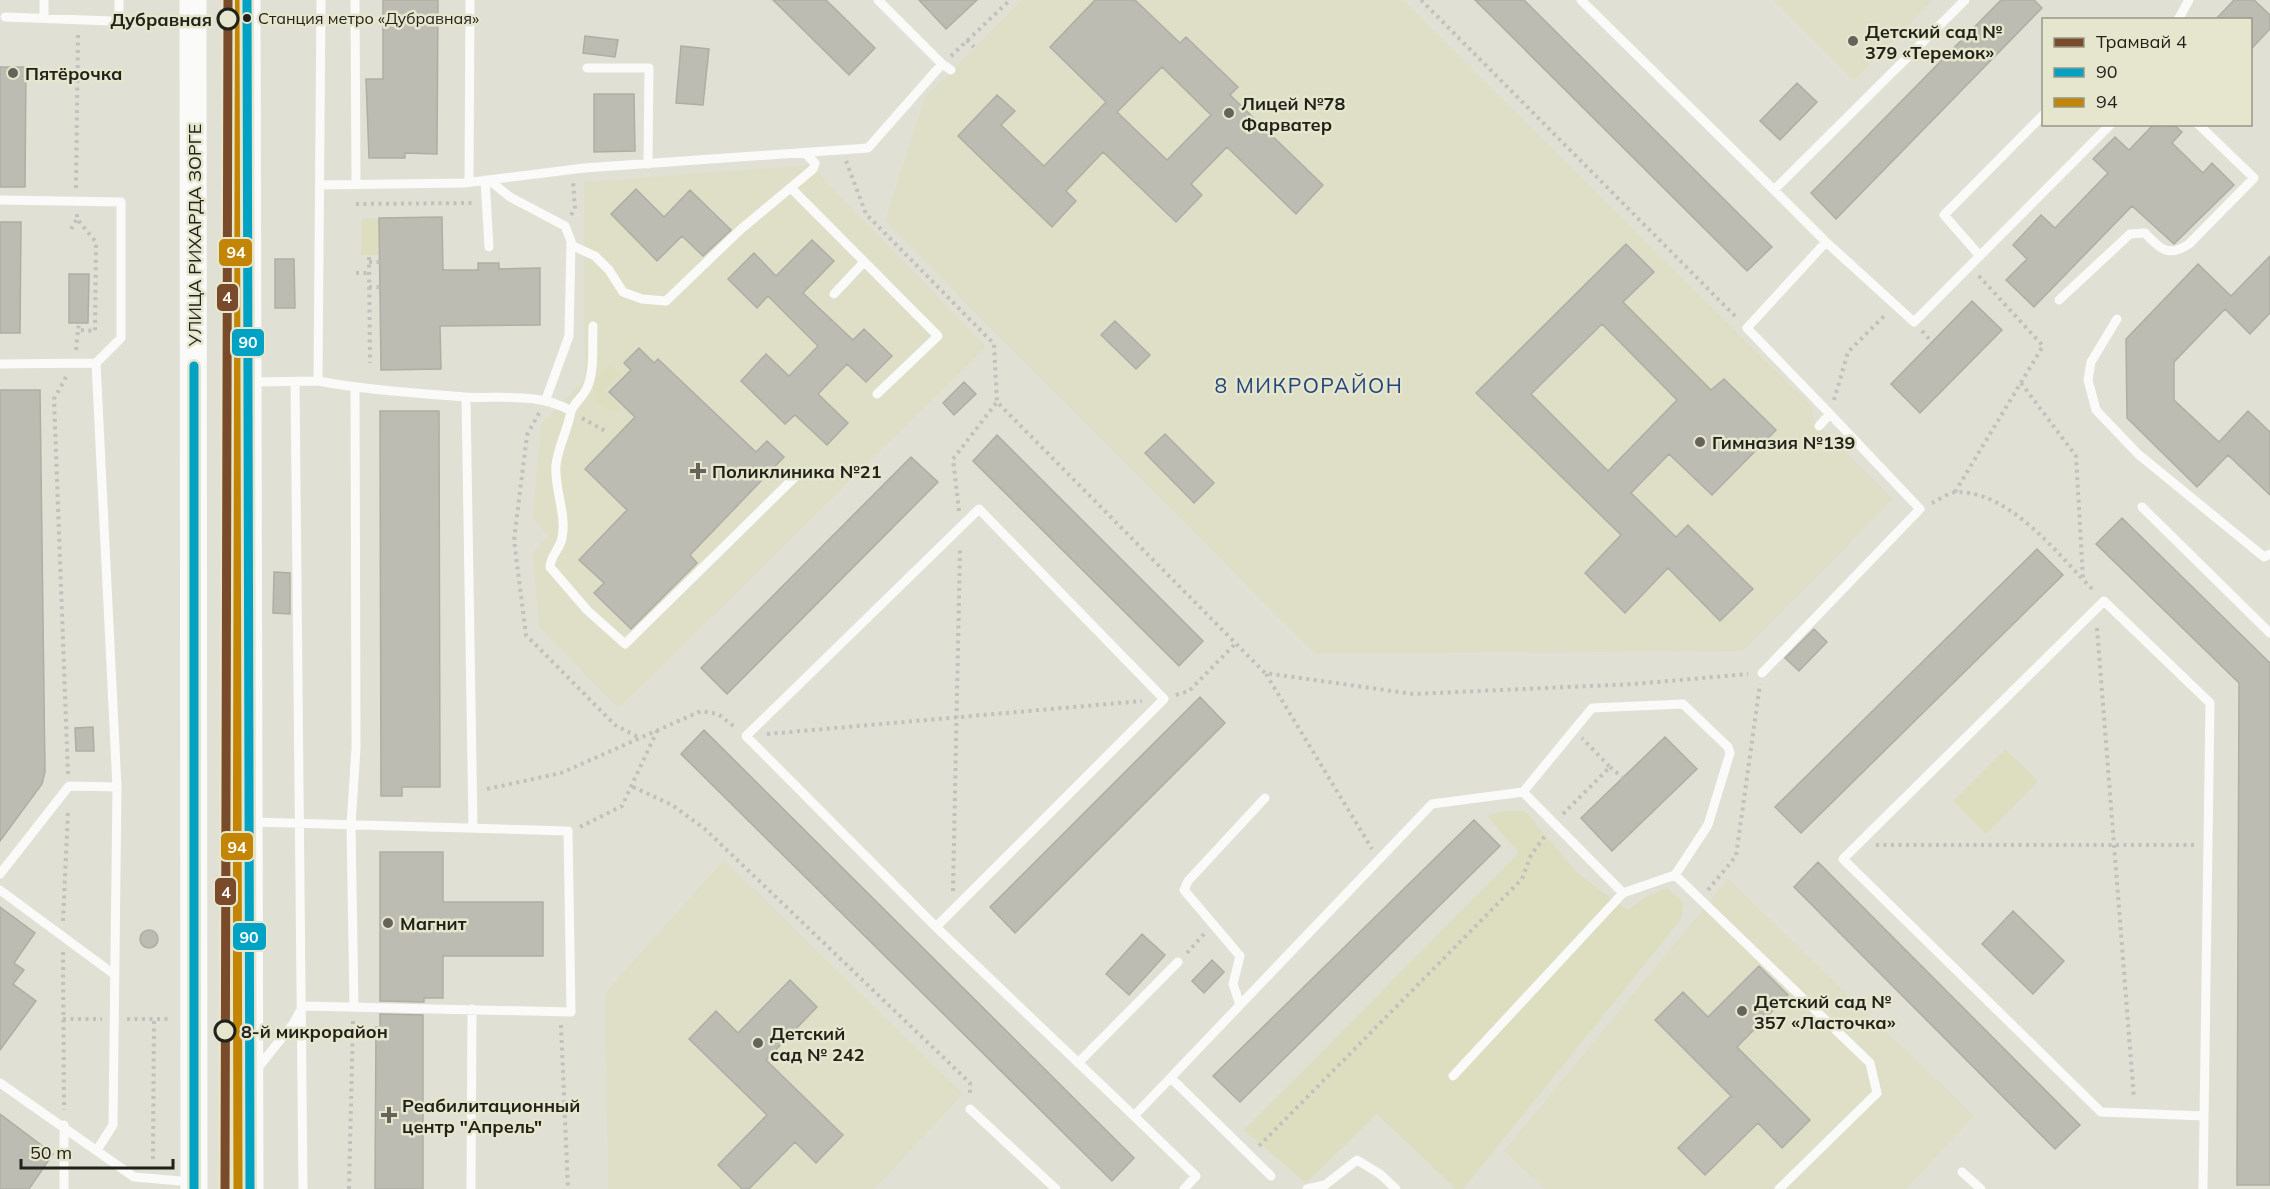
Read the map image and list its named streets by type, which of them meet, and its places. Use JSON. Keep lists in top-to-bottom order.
{
  "streets": {
    "street": ["УЛИЦА РИХАРДА ЗОРГЕ"]
  },
  "districts": ["8 МИКРОРАЙОН"],
  "places": {
    "other": [
      "Станция метро «Дубравная»",
      "Дубравная",
      "Детский сад № 379 «Теремок»",
      "Пятёрочка",
      "Лицей №78 Фарватер",
      "Гимназия №139",
      "Магнит",
      "Детский сад № 357 «Ласточка»",
      "8-й микрорайон",
      "Детский сад № 242"
    ],
    "health": ["Поликлиника №21", "Реабилитационный центр \"Апрель\""]
  },
  "lines": ["tram line 4", "transit line 90", "transit line 94"],
  "legend": ["Трамвай 4", "90", "94"],
  "scale_bar": "50 m"
}
